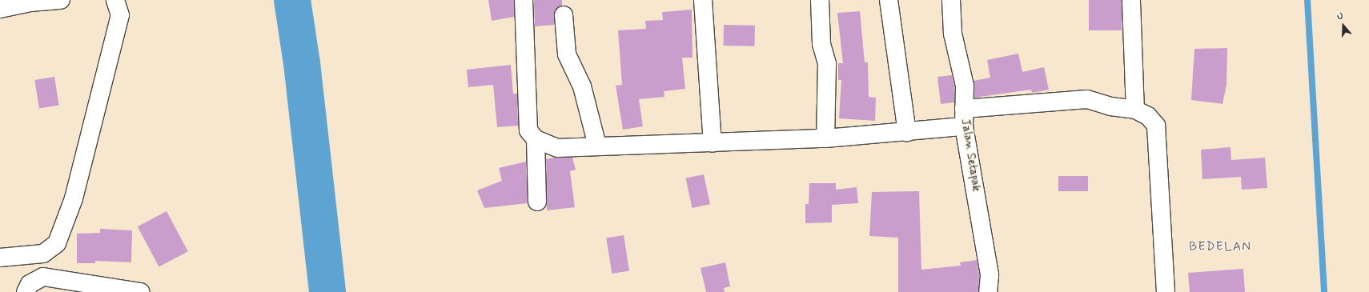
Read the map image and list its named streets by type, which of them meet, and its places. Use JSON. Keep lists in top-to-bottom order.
{
  "streets": {
    "street": ["Jalan Setapak"]
  },
  "districts": ["BEDELAN"],
  "north": "top"
}
